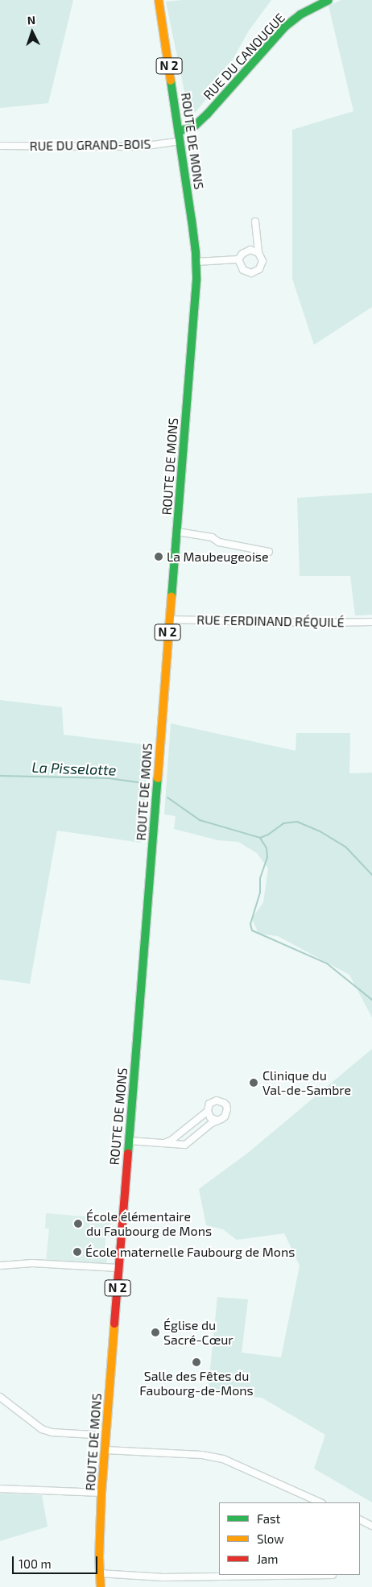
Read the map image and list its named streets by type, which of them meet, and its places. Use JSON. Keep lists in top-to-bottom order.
{
  "streets": {
    "main road": ["RUE DU CANOUGUE", "N 2", "ROUTE DE MONS"],
    "street": ["RUE DU GRAND-BOIS", "RUE FERDINAND RÉQUILÉ"]
  },
  "crossings": [
    ["RUE DU CANOUGUE", "ROUTE DE MONS"],
    ["ROUTE DE MONS", "RUE DU GRAND-BOIS"],
    ["ROUTE DE MONS", "RUE FERDINAND RÉQUILÉ"]
  ],
  "water": ["La Pisselotte"],
  "places": [
    "La Maubeugeoise",
    "Clinique du Val-de-Sambre",
    "École élémentaire du Faubourg de Mons",
    "École maternelle Faubourg de Mons",
    "Église du Sacré-Cœur",
    "Salle des Fêtes du Faubourg-de-Mons"
  ],
  "legend": ["Fast", "Slow", "Jam"],
  "scale_bar": "100 m",
  "north": "top"
}
